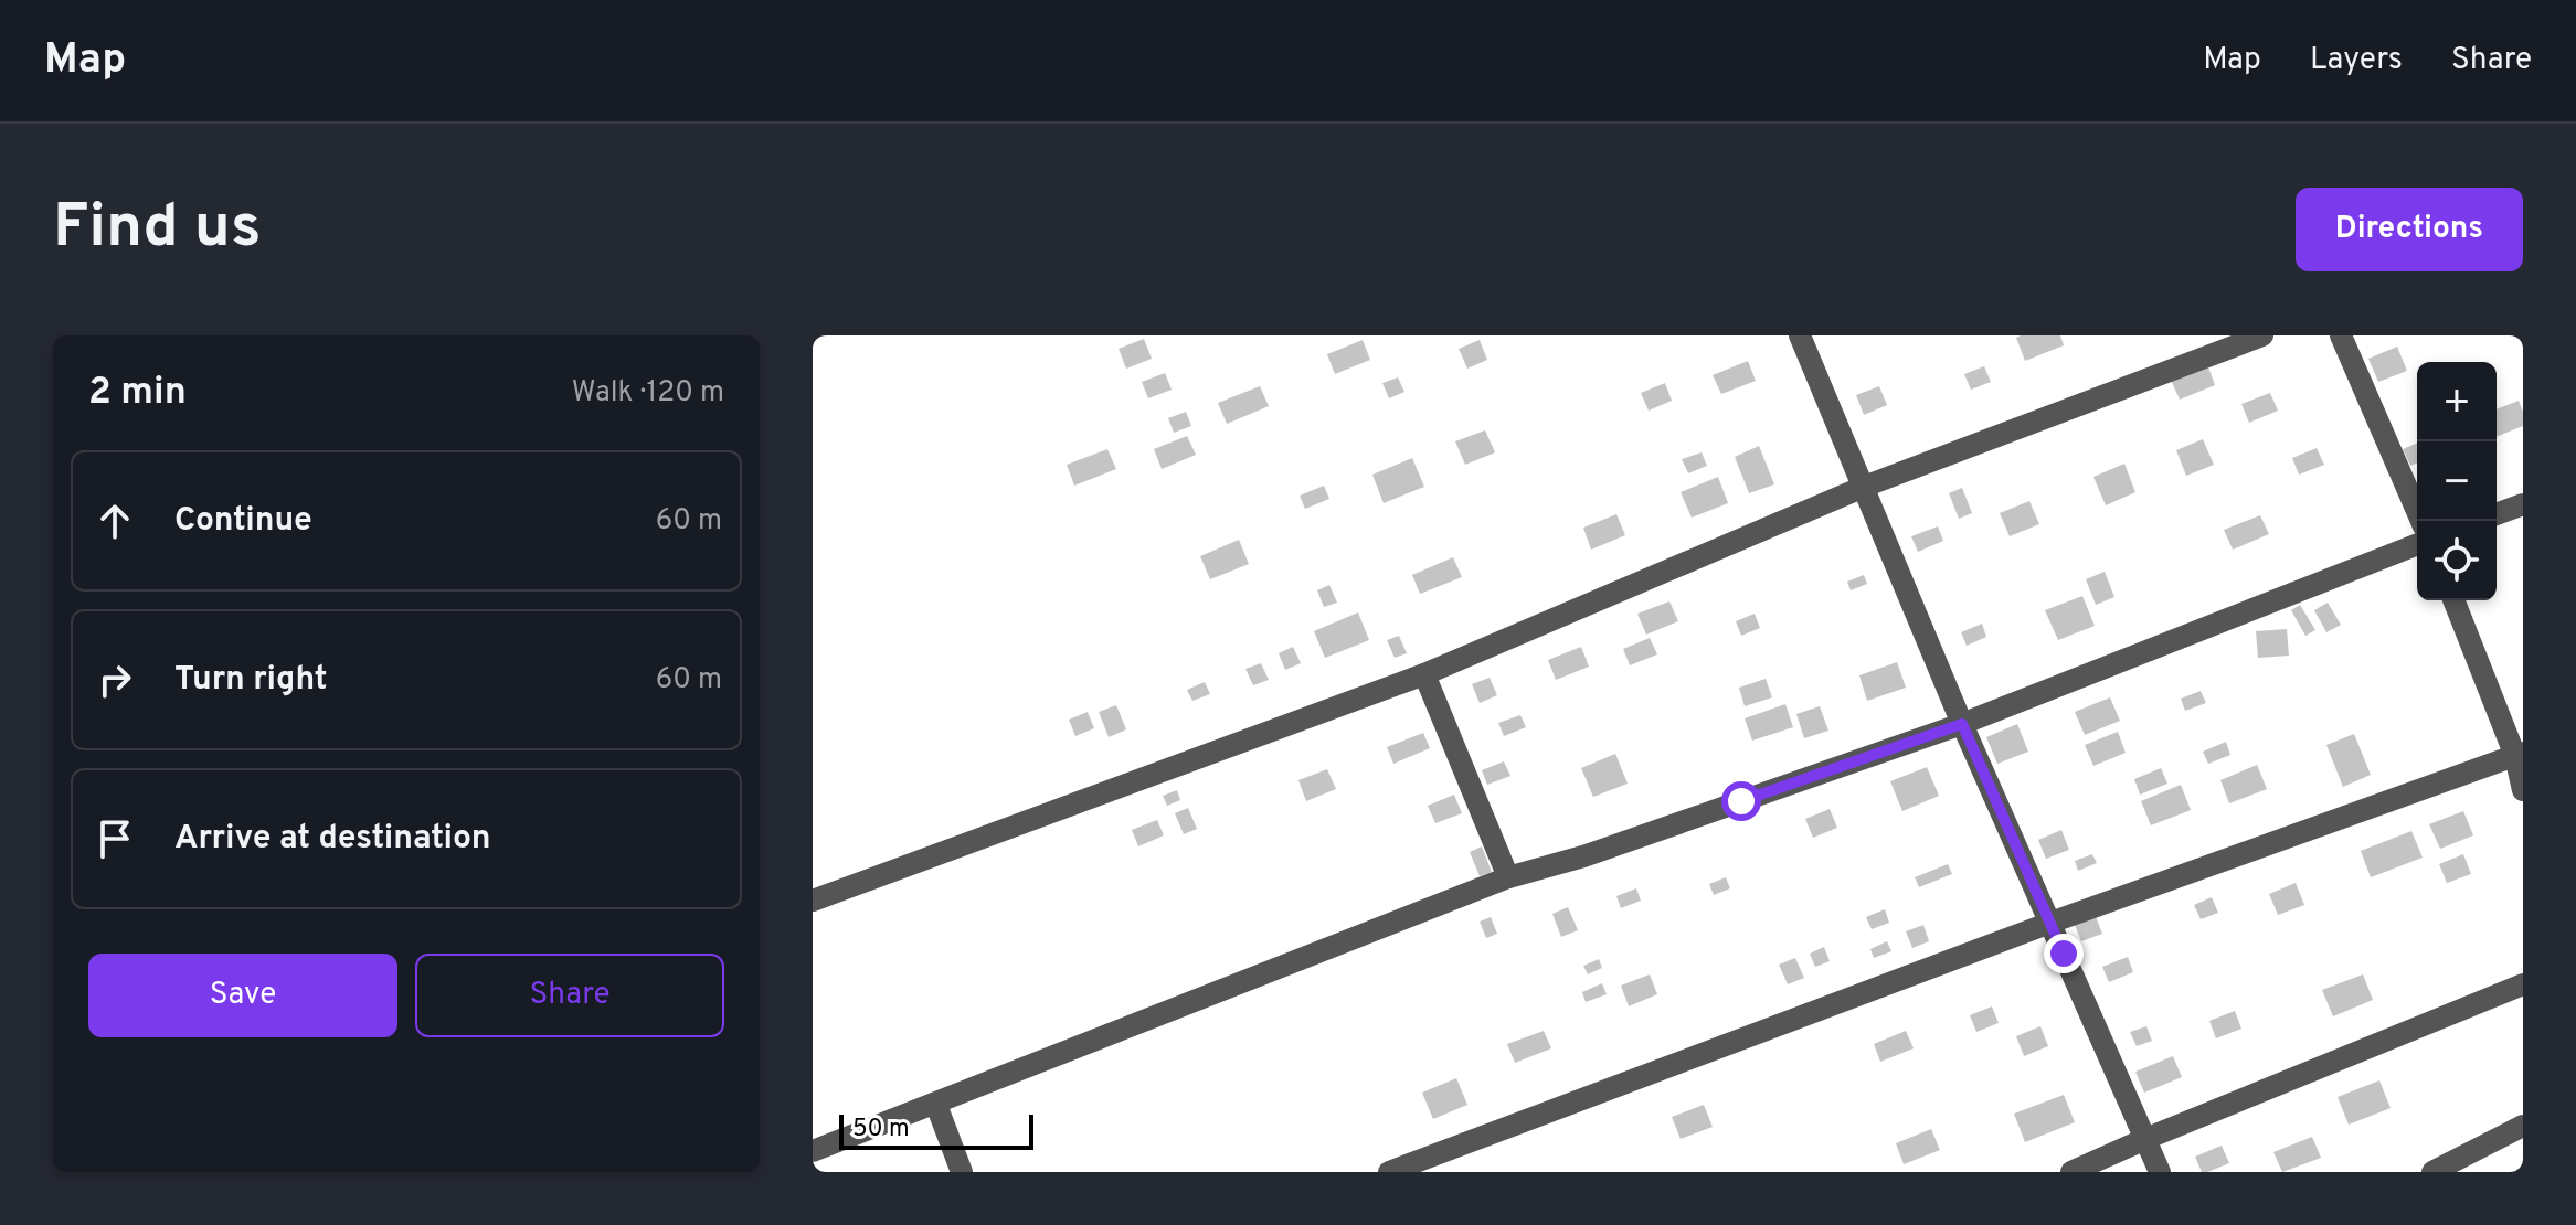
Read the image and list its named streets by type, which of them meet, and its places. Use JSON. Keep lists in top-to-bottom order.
{
  "scale_bar": "50 m",
  "page": {
    "header": "Map",
    "nav": ["Map", "Layers", "Share"],
    "buttons": [
      "Directions",
      ["Save", "Share"]
    ],
    "title": "Find us",
    "heading": ["2 min", "Walk · 120 m"],
    "map_buttons": ["+", "−"],
    "list": [
      ["Continue", "60 m"],
      ["Turn right", "60 m"],
      "Arrive at destination"
    ],
    "scale": "50 m"
  }
}
